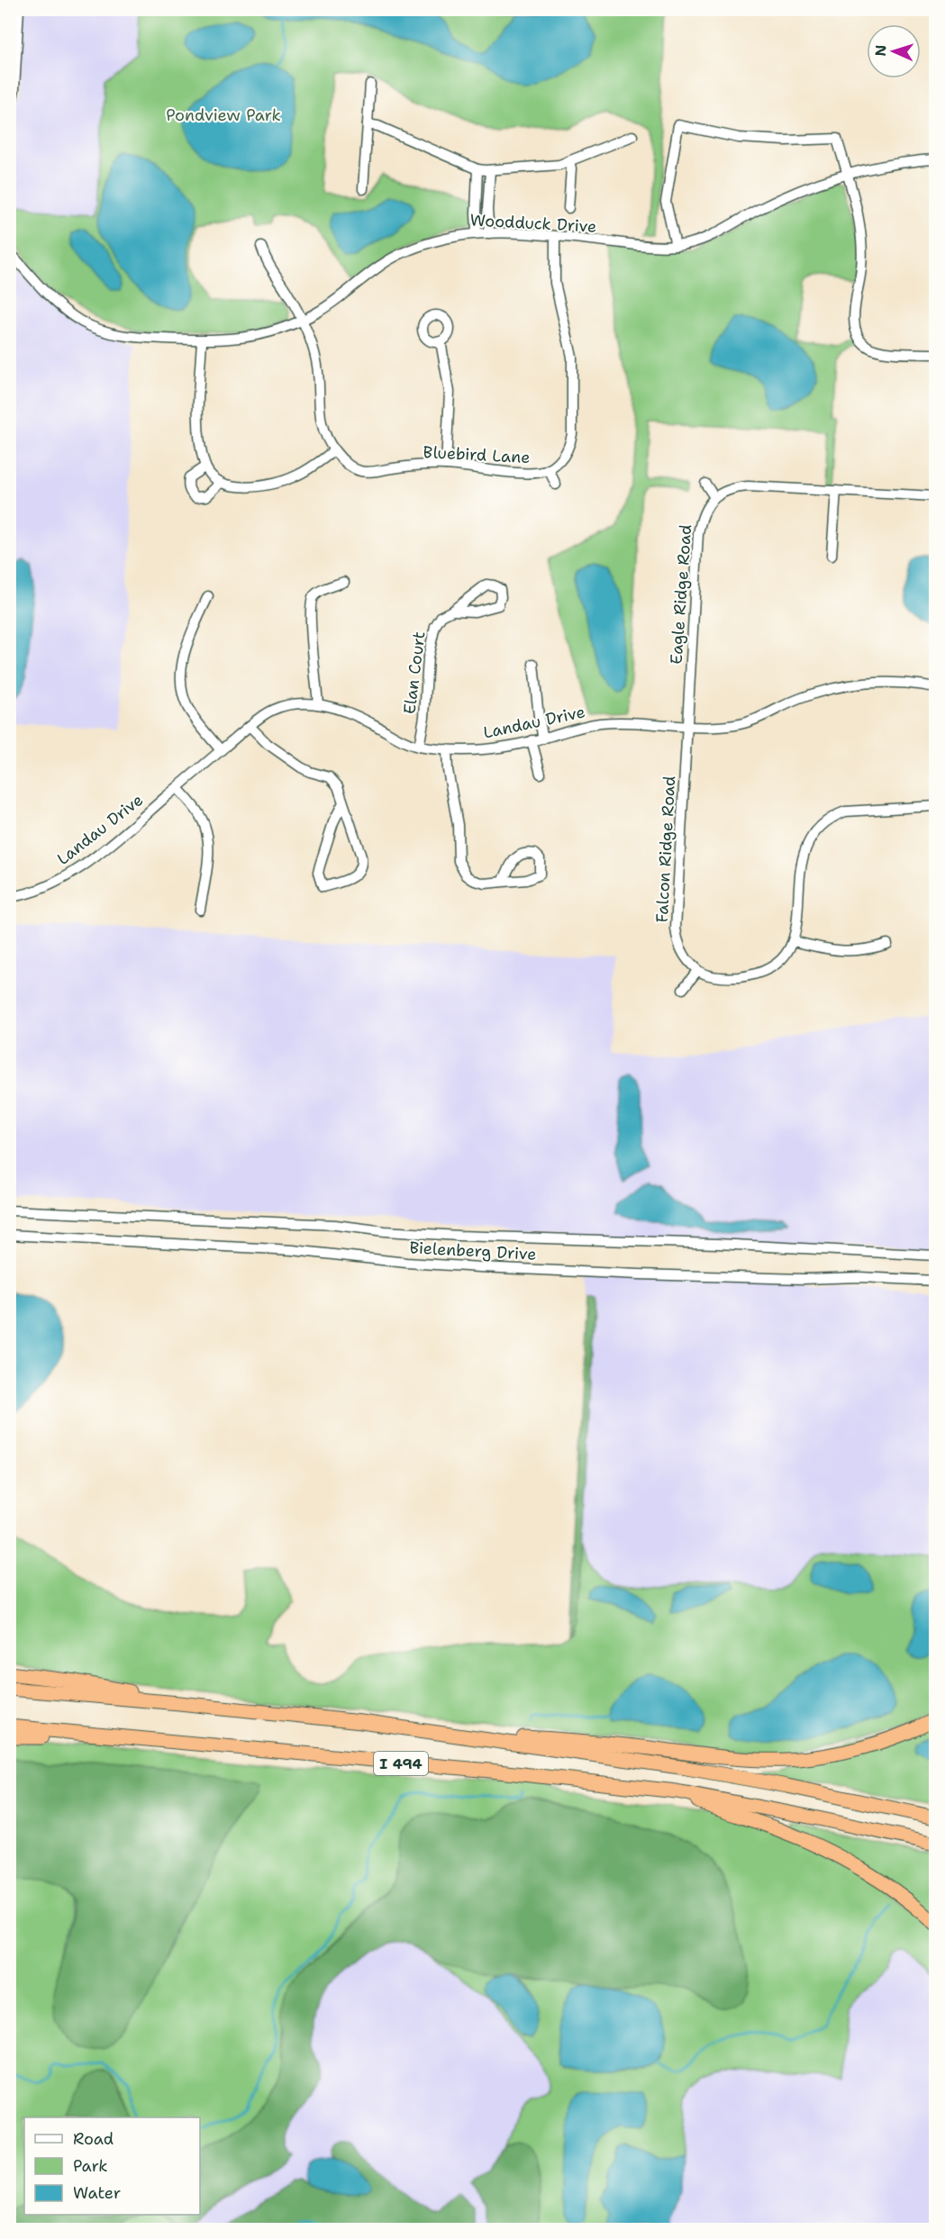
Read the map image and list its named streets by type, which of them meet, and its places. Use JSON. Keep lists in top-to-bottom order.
{
  "streets": {
    "highway": ["I 494"],
    "street": [
      "Woodduck Drive",
      "Bluebird Lane",
      "Eagle Ridge Road",
      "Elan Court",
      "Landau Drive",
      "Falcon Ridge Road",
      "Bielenberg Drive"
    ]
  },
  "crossings": [
    ["Woodduck Drive", "Bluebird Lane"],
    ["Eagle Ridge Road", "Landau Drive"],
    ["Eagle Ridge Road", "Falcon Ridge Road"],
    ["Elan Court", "Landau Drive"],
    ["Landau Drive", "Falcon Ridge Road"]
  ],
  "parks": ["Pondview Park"],
  "legend": ["Road", "Park", "Water"],
  "north": "left"
}
